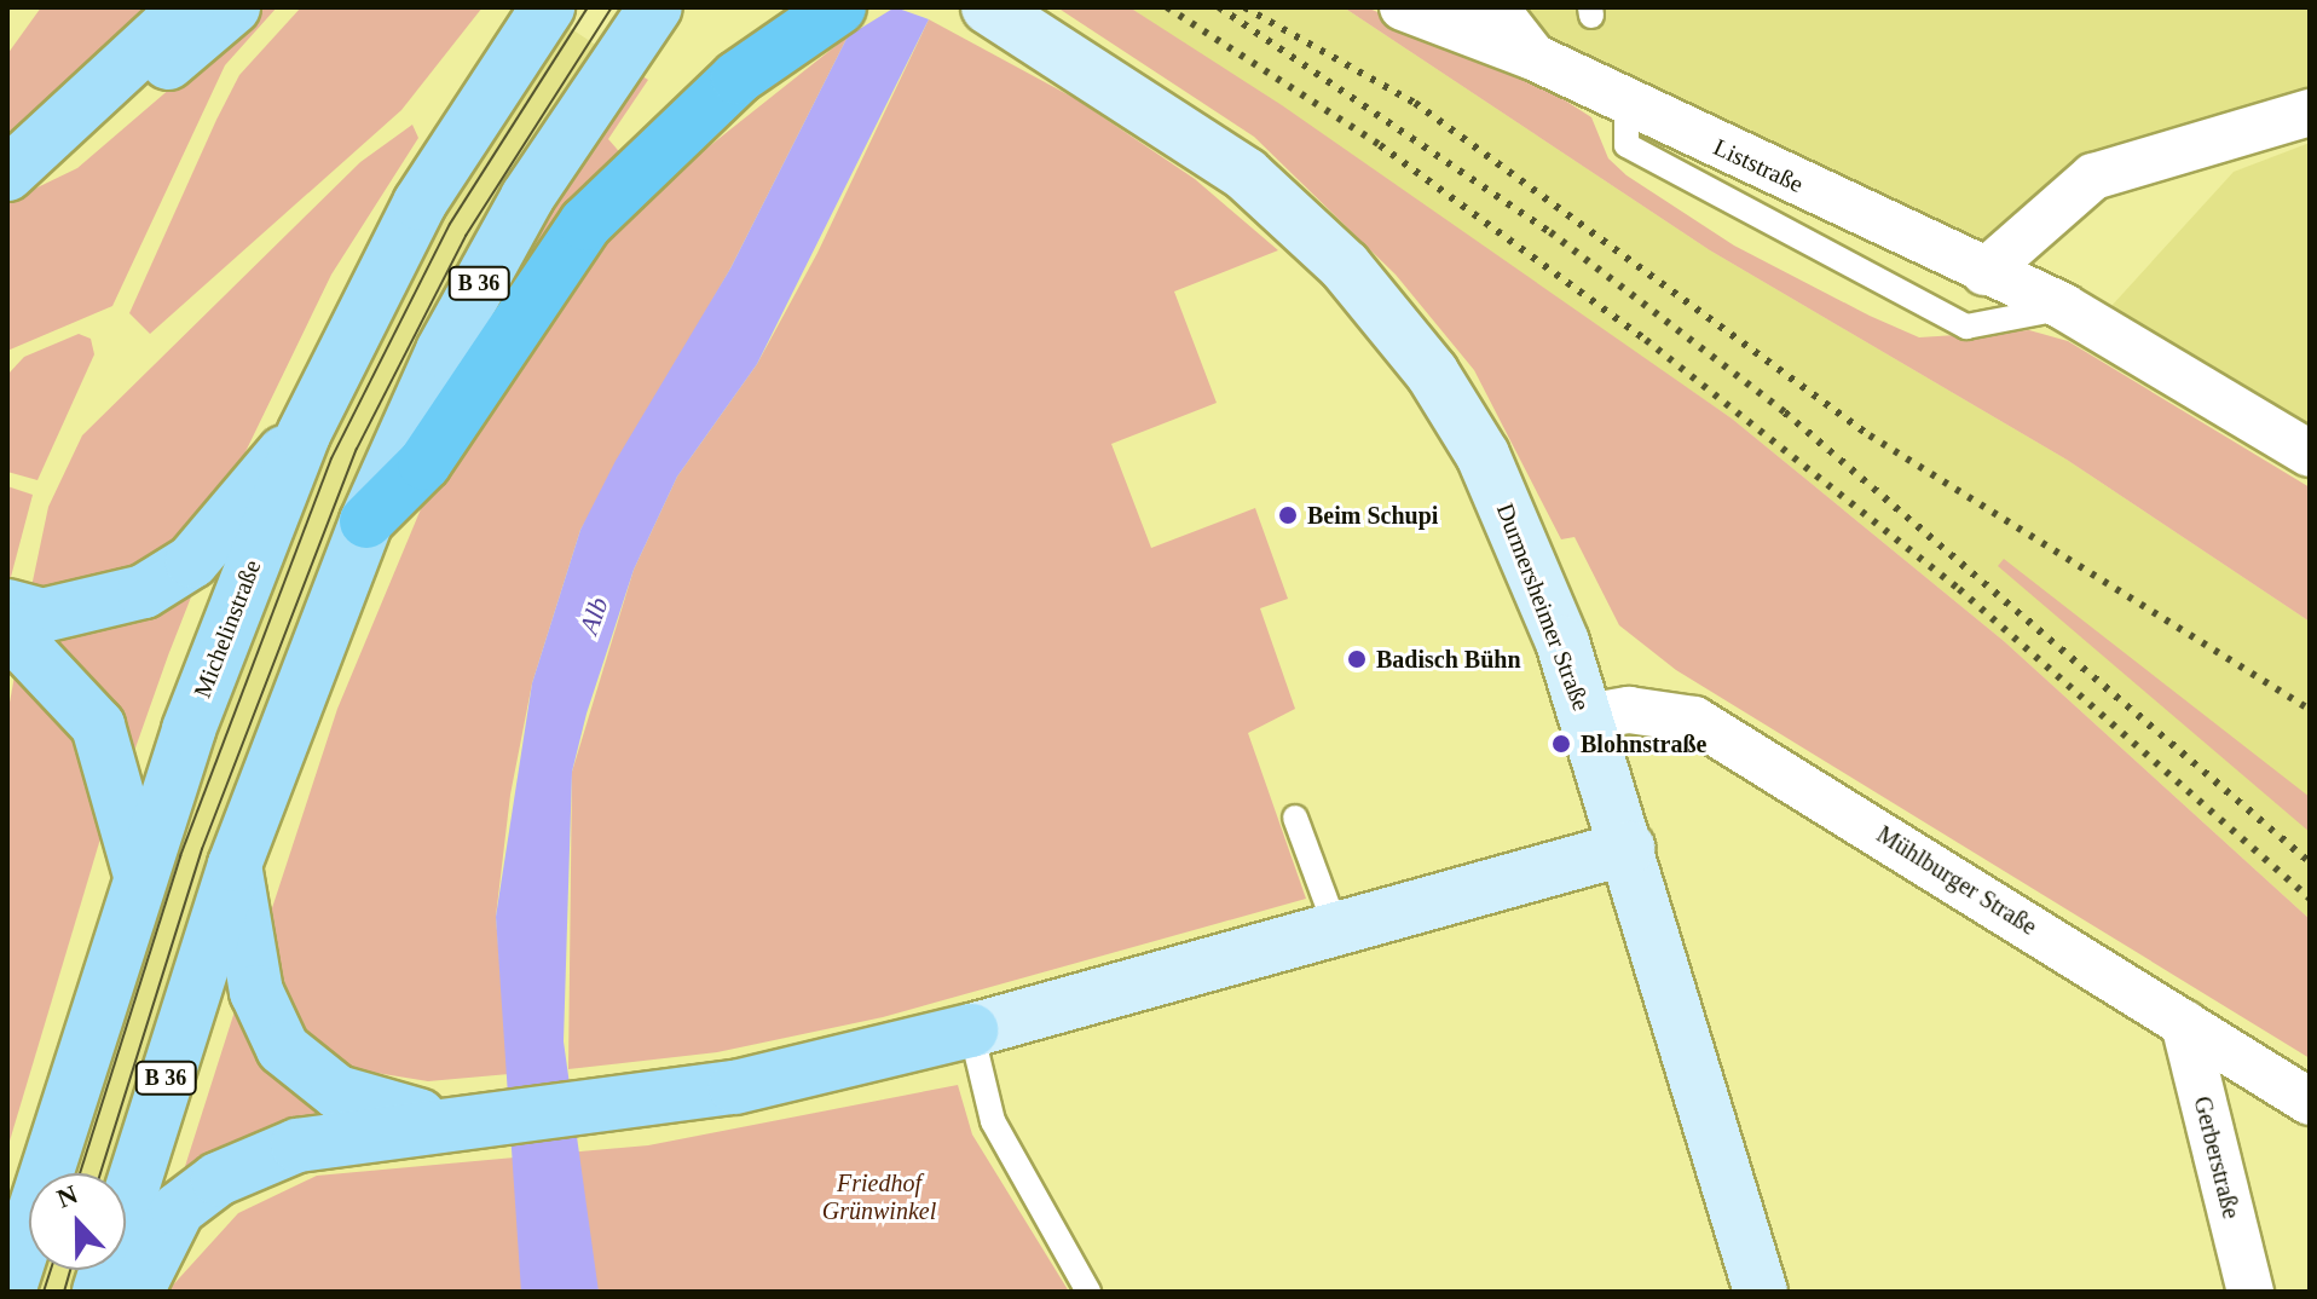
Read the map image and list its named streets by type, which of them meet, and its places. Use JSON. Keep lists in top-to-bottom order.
{
  "streets": {
    "main road": ["B 36", "Michelinstraße"],
    "street": [
      "Liststraße",
      "Durmersheimer Straße",
      "Mühlburger Straße",
      "Gerberstraße"
    ]
  },
  "crossings": [
    ["Durmersheimer Straße", "Mühlburger Straße"],
    ["Mühlburger Straße", "Gerberstraße"]
  ],
  "water": ["Alb"],
  "parks": ["Friedhof Grünwinkel"],
  "places": ["Beim Schupi", "Badisch Bühn", "Blohnstraße"],
  "north": "top"
}
